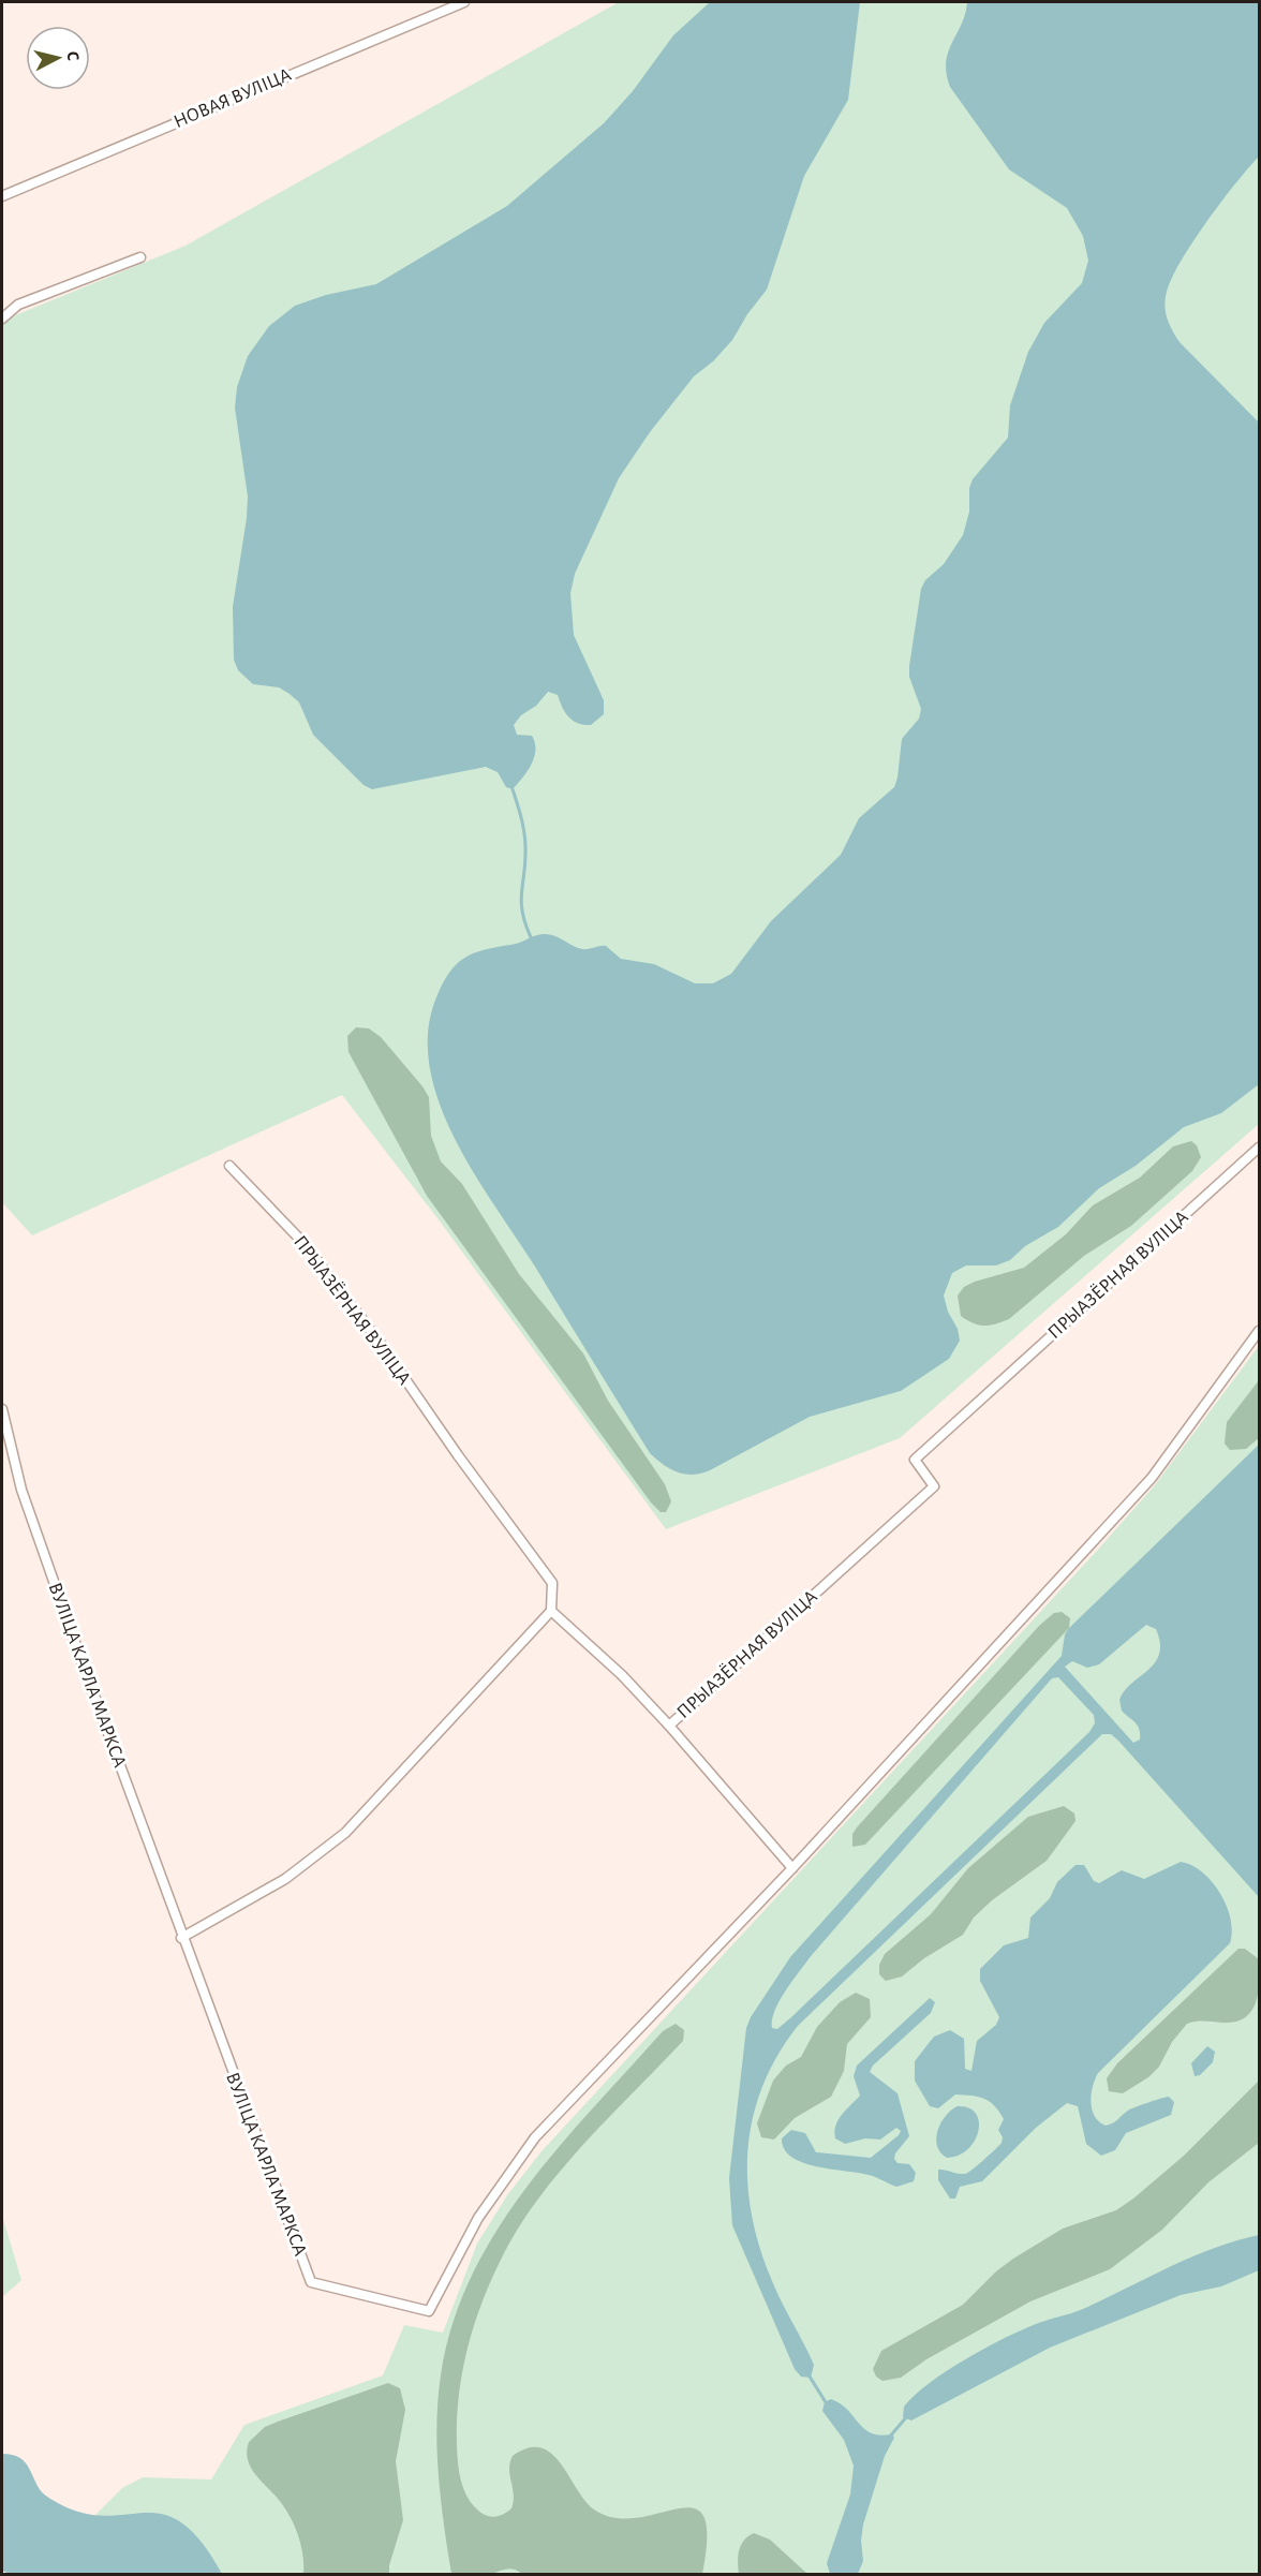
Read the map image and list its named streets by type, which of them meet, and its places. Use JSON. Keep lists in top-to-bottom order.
{
  "streets": {
    "street": ["НОВАЯ ВУЛІЦА", "ПРЫАЗЁРНАЯ ВУЛІЦА", "ВУЛІЦА КАРЛА МАРКСА"]
  },
  "north": "right"
}
